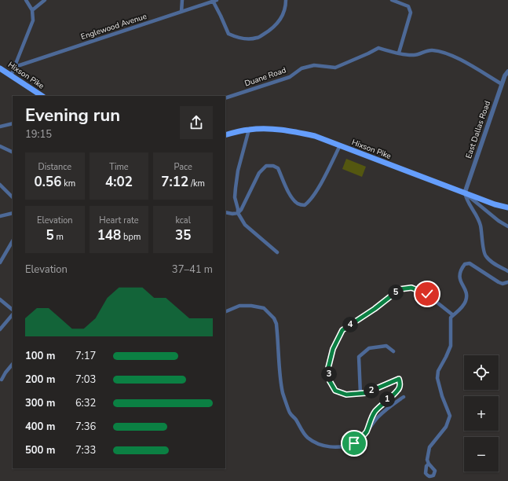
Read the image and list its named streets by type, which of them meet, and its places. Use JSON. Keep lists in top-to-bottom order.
{
  "streets": {
    "main road": ["Hixson Pike"],
    "street": ["Englewood Avenue", "Duane Road", "East Dallas Road"]
  },
  "crossings": [
    ["Hixson Pike", "East Dallas Road"],
    ["Duane Road", "East Dallas Road"]
  ],
  "page": {
    "heading": ["Evening run", "19:15"],
    "stats": [
      ["Distance", "0.56 km"],
      ["Time", "4:02"],
      ["Pace", "7:12 /km"],
      ["Elevation", "5 m"],
      ["Heart rate", "148 bpm"],
      ["kcal", "35"]
    ],
    "chart": ["Elevation", "37–41 m"],
    "pins": [
      "5",
      "4",
      "3",
      "2",
      "1"
    ],
    "list": [
      {
        "name": "100 m",
        "note": "7:17"
      },
      {
        "name": "200 m",
        "note": "7:03"
      },
      {
        "name": "300 m",
        "note": "6:32"
      },
      {
        "name": "400 m",
        "note": "7:36"
      },
      {
        "name": "500 m",
        "note": "7:33"
      }
    ],
    "map_buttons": ["+", "−"]
  }
}
